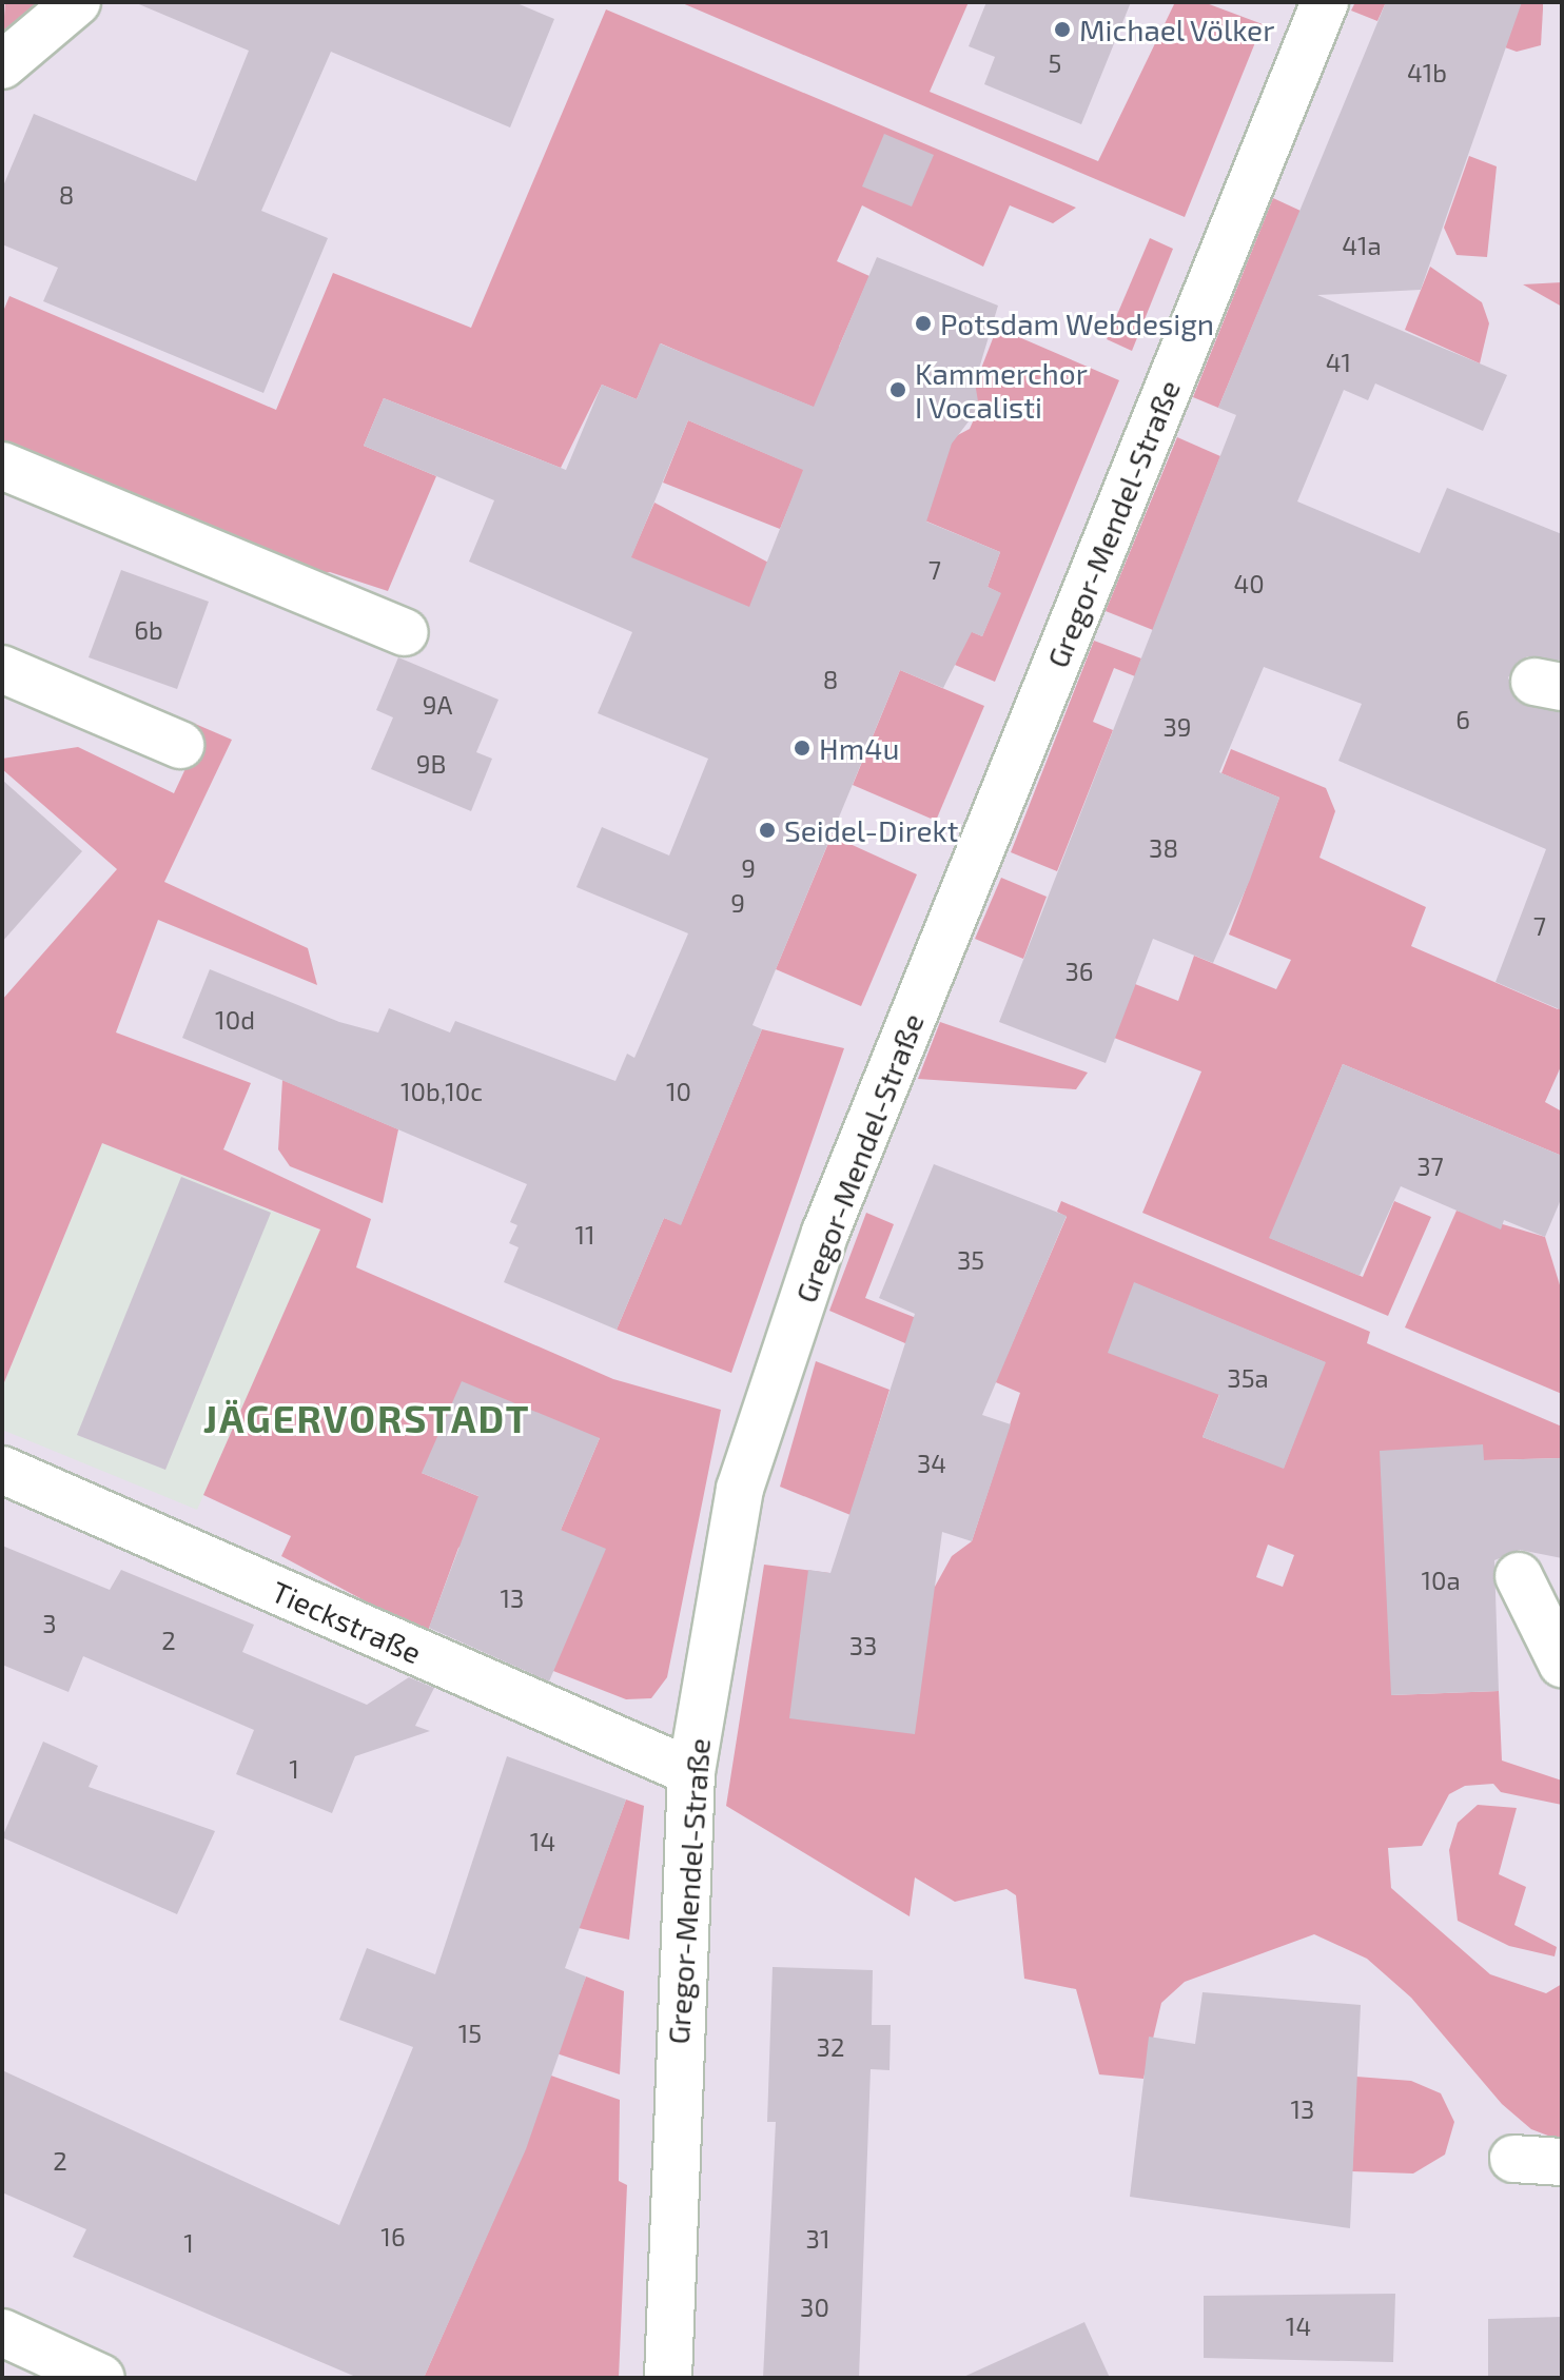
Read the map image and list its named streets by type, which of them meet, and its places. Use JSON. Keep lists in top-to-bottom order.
{
  "streets": {
    "street": ["Gregor-Mendel-Straße", "Tieckstraße"]
  },
  "crossings": [
    ["Gregor-Mendel-Straße", "Tieckstraße"]
  ],
  "districts": ["JÄGERVORSTADT"],
  "places": [
    "Michael Völker",
    "Potsdam Webdesign",
    "Kammerchor I Vocalisti",
    "Hm4u",
    "Seidel-Direkt"
  ],
  "house_numbers": [
    "5",
    "41b",
    "8",
    "41a",
    "41",
    "7",
    "40",
    "6b",
    "8",
    "9A",
    "6",
    "39",
    "9B",
    "38",
    "9",
    "9",
    "7",
    "36",
    "10d",
    "10b,10c",
    "10",
    "37",
    "11",
    "35",
    "35a",
    "34",
    "10a",
    "13",
    "3",
    "2",
    "33",
    "1",
    "14",
    "15",
    "32",
    "13",
    "2",
    "16",
    "31",
    "1",
    "30",
    "14"
  ]
}
